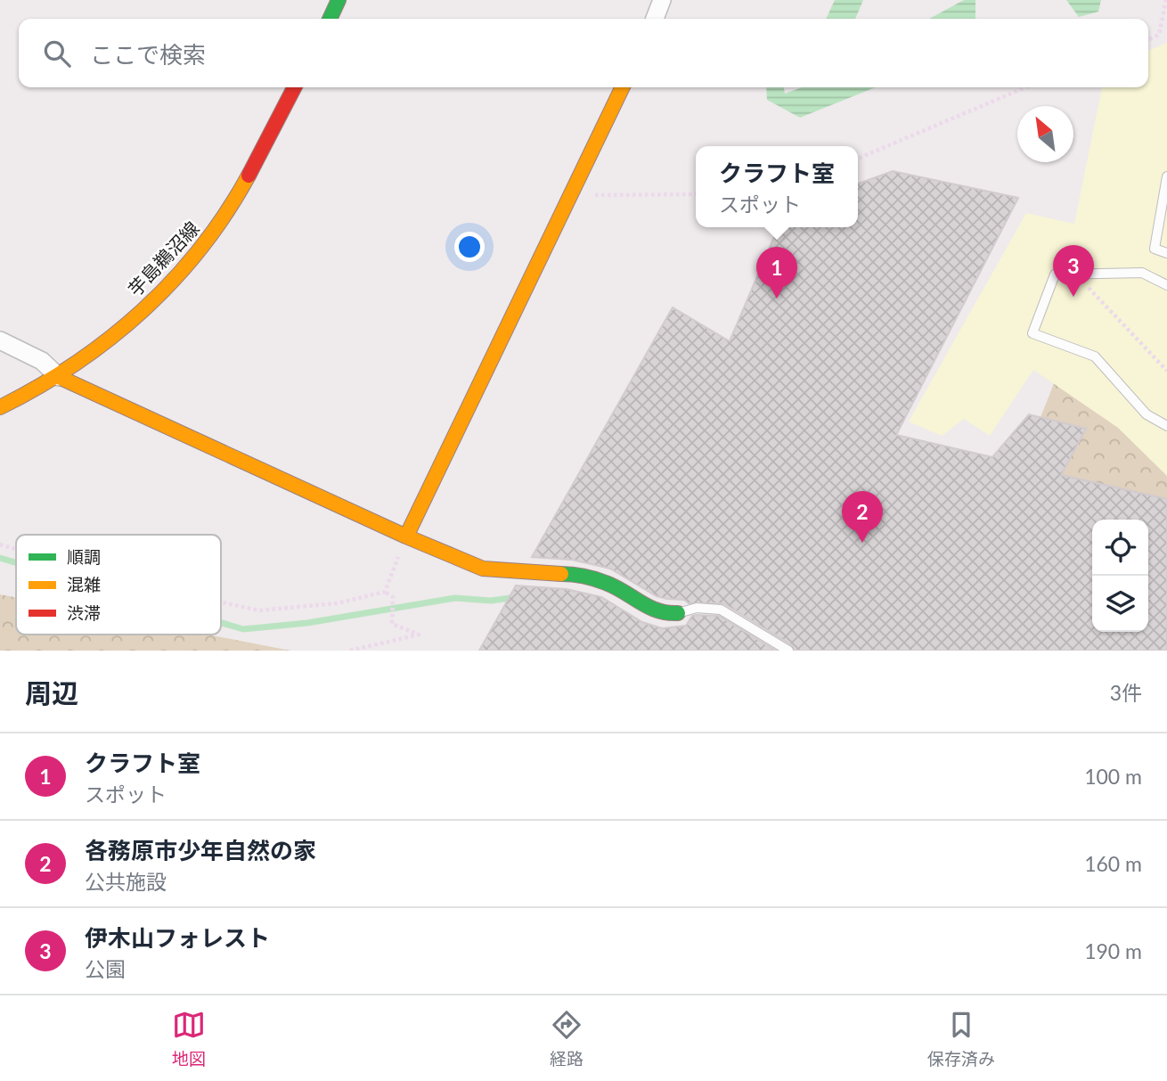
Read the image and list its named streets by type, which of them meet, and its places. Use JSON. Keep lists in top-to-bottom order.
{
  "streets": {
    "street": ["芋島鵜沼線"]
  },
  "legend": ["順調", "混雑", "渋滞"],
  "north": "top left",
  "page": {
    "search": "ここで検索",
    "popup": ["クラフト室", "スポット"],
    "pins": ["3", "1", "2"],
    "heading": ["周辺", "3件"],
    "list": [
      {
        "mark": "1",
        "name": "クラフト室",
        "note": "スポット",
        "value": "100 m"
      },
      {
        "mark": "2",
        "name": "各務原市少年自然の家",
        "note": "公共施設",
        "value": "160 m"
      },
      {
        "mark": "3",
        "name": "伊木山フォレスト",
        "note": "公園",
        "value": "190 m"
      }
    ],
    "nav": ["地図", "経路", "保存済み"]
  }
}
